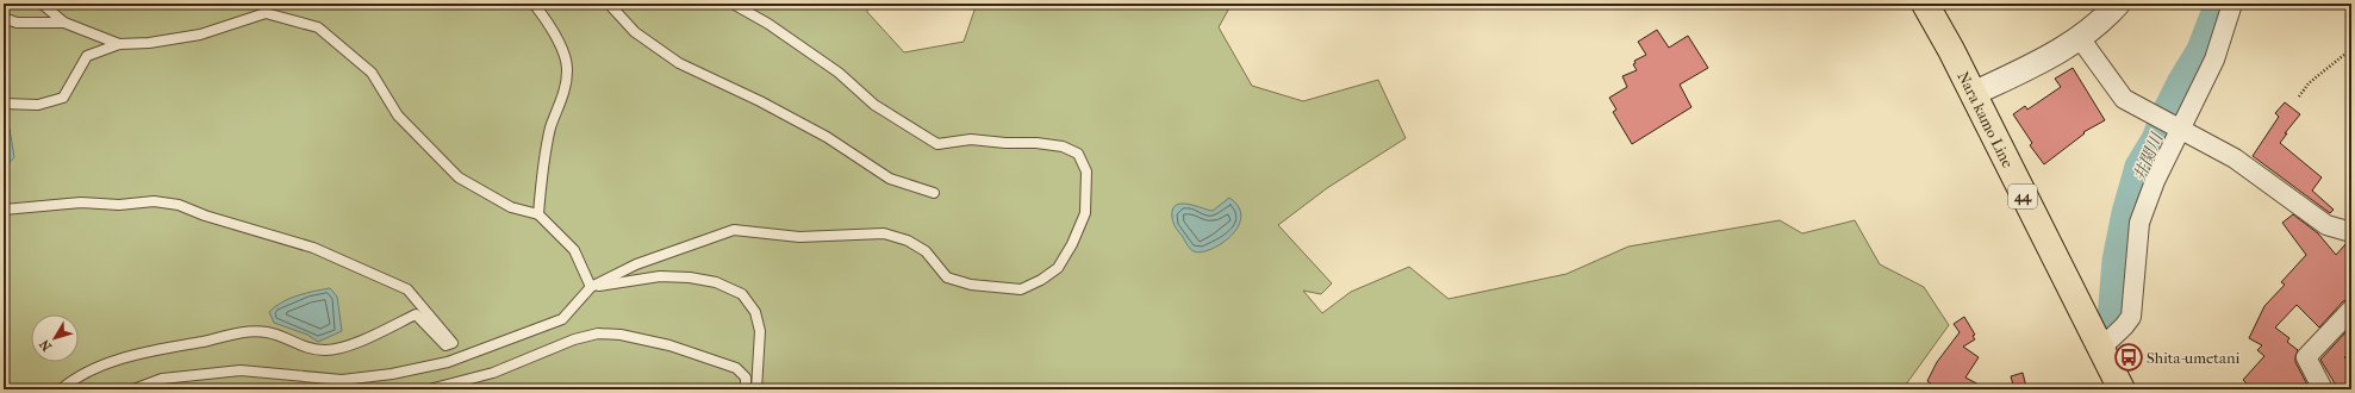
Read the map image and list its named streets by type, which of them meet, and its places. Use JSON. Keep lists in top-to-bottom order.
{
  "streets": {
    "main road": ["Nara kamo Line", "44"]
  },
  "water": ["井関川"],
  "places": {
    "bus stop": ["Shita-umetani"]
  },
  "north": "bottom left"
}
